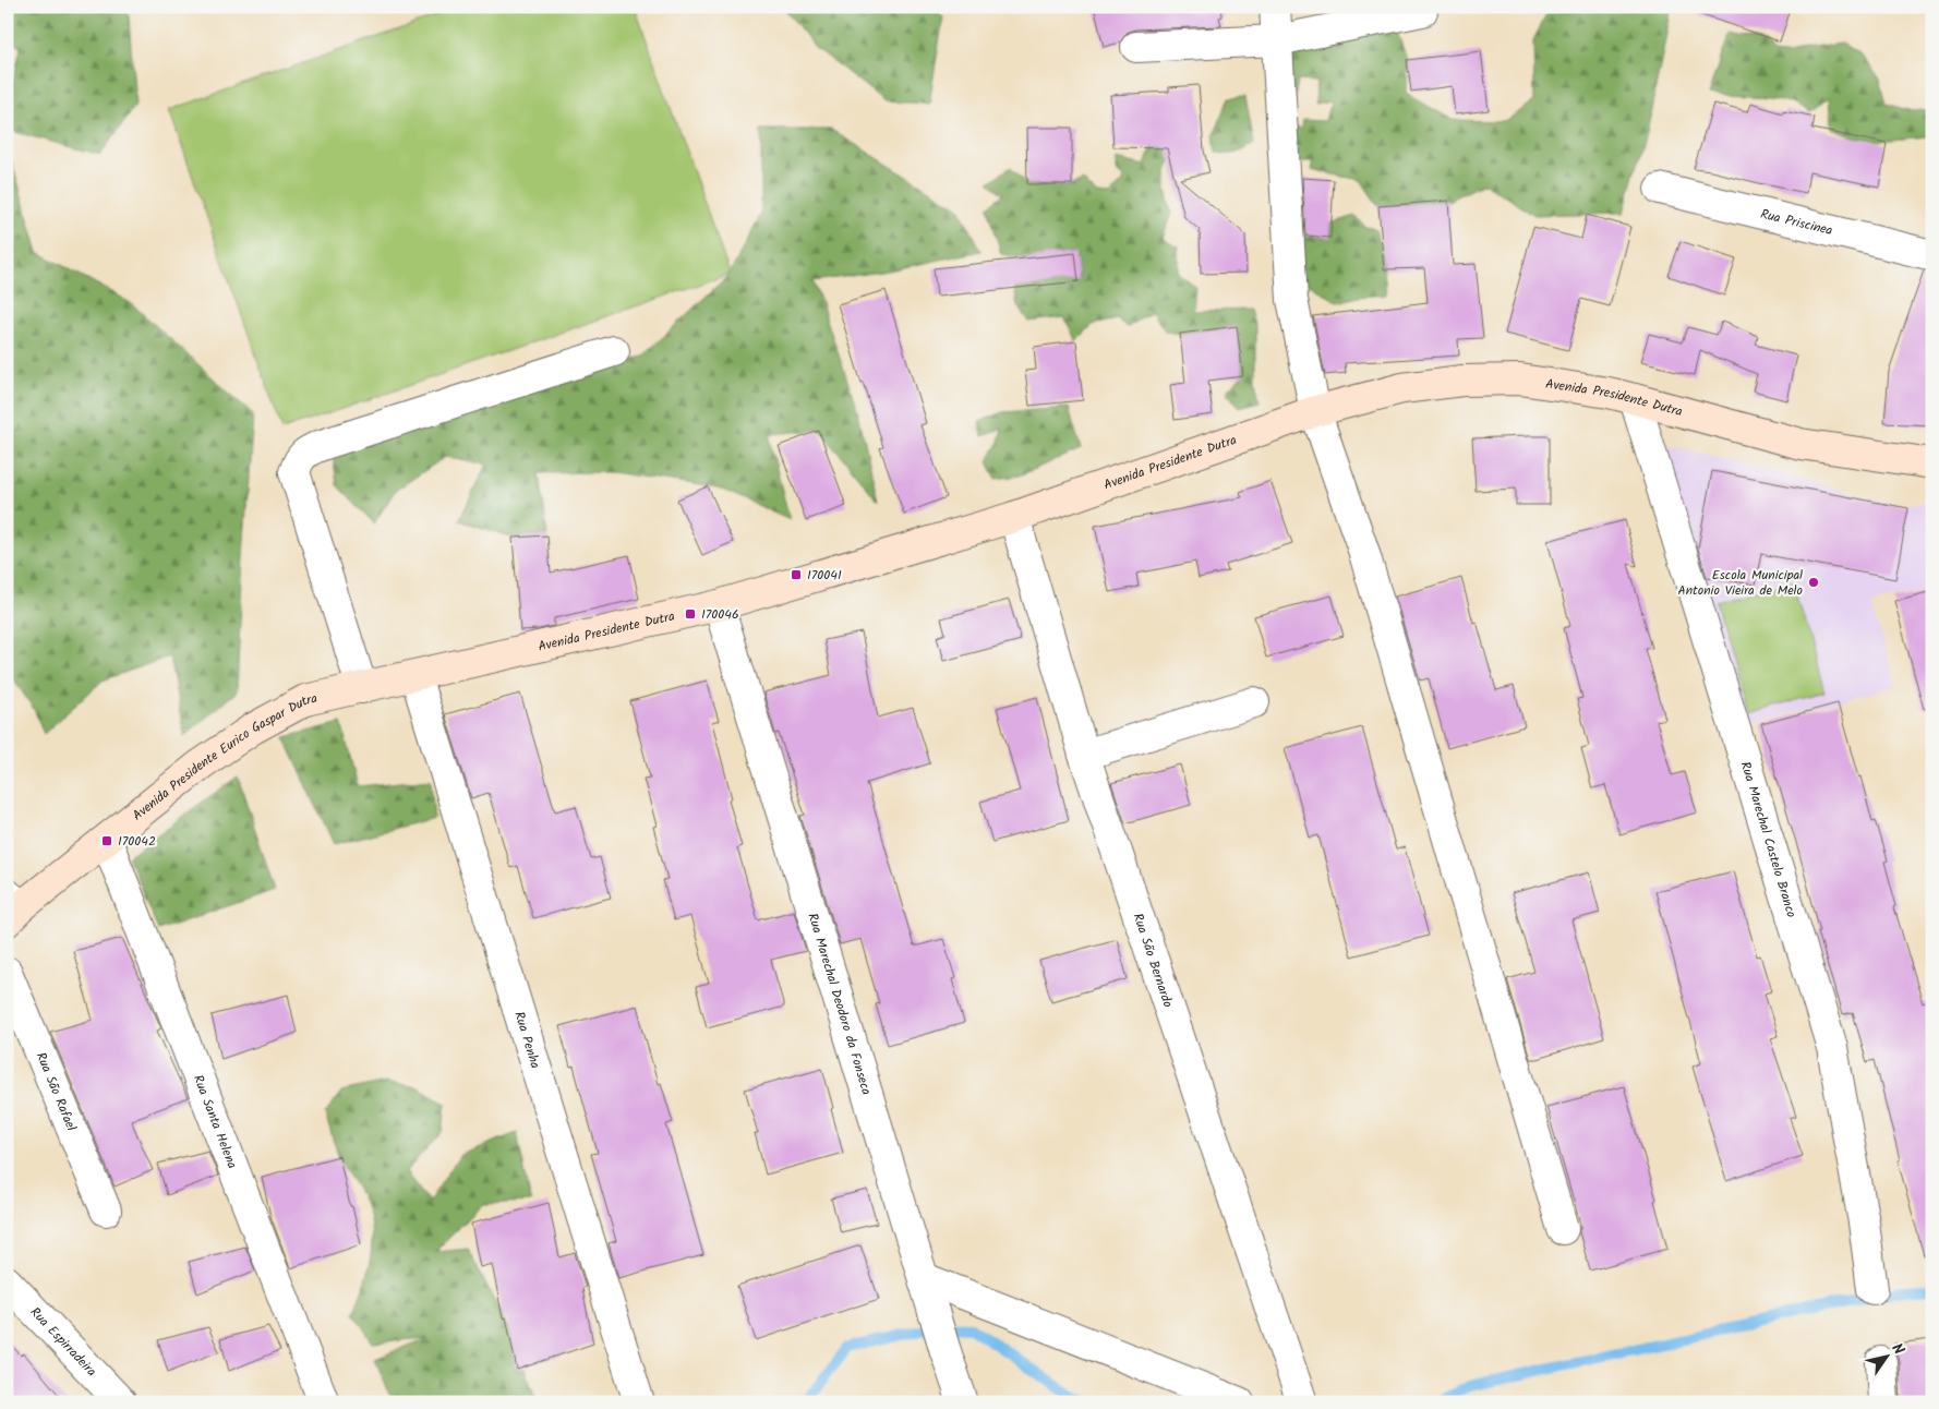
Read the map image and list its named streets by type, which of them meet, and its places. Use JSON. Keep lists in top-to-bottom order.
{
  "streets": {
    "main road": ["Avenida Presidente Dutra", "Avenida Presidente Eurico Gaspar Dutra"],
    "street": [
      "Rua Priscinea",
      "Rua Marechal Castelo Branco",
      "Rua São Bernardo",
      "Rua Marechal Deodoro da Fonseca",
      "Rua Penha",
      "Rua São Rafael",
      "Rua Santa Helena",
      "Rua Espirradeira"
    ]
  },
  "crossings": [
    ["Avenida Presidente Dutra", "Avenida Presidente Eurico Gaspar Dutra"],
    ["Avenida Presidente Dutra", "Rua Marechal Castelo Branco"],
    ["Avenida Presidente Dutra", "Rua São Bernardo"],
    ["Avenida Presidente Dutra", "Rua Marechal Deodoro da Fonseca"],
    ["Avenida Presidente Dutra", "Rua Penha"],
    ["Avenida Presidente Eurico Gaspar Dutra", "Rua Penha"],
    ["Avenida Presidente Eurico Gaspar Dutra", "Rua Santa Helena"]
  ],
  "places": {
    "transit": ["170041", "170046", "170042"],
    "other": ["Escola Municipal Antonio Vieira de Melo"]
  },
  "north": "top right"
}
